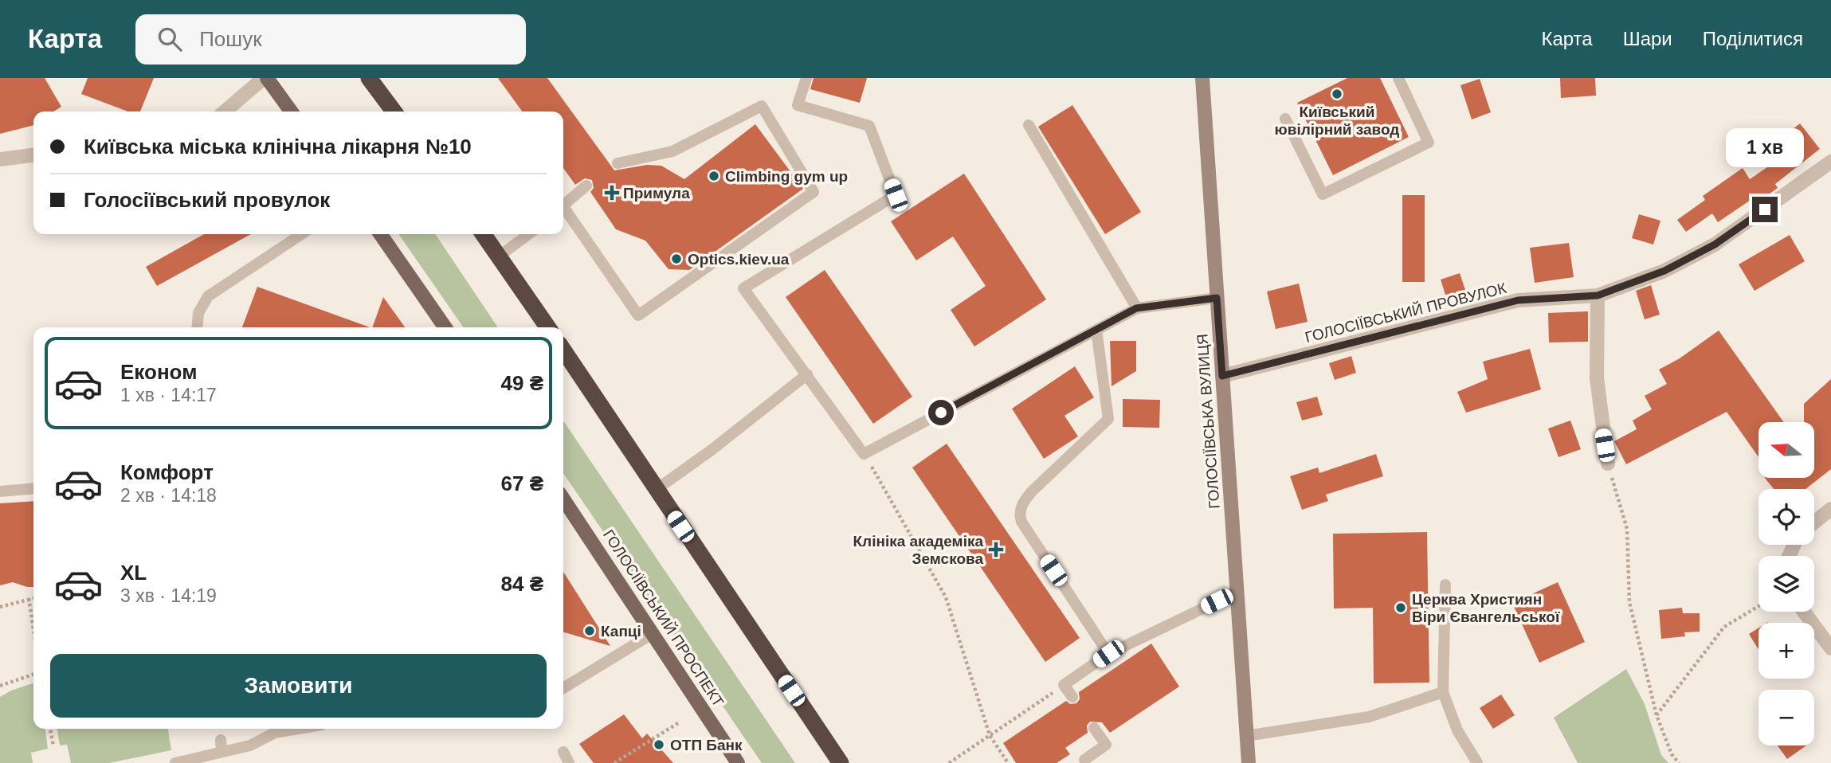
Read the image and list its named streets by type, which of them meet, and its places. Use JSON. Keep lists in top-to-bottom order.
{
  "streets": {
    "main road": ["ГОЛОСІЇВСЬКА ВУЛИЦЯ", "ГОЛОСІЇВСЬКИЙ ПРОСПЕКТ"],
    "street": ["ГОЛОСІЇВСЬКИЙ ПРОВУЛОК"]
  },
  "crossings": [
    ["ГОЛОСІЇВСЬКИЙ ПРОВУЛОК", "ГОЛОСІЇВСЬКА ВУЛИЦЯ"]
  ],
  "places": {
    "other": [
      "Київський ювілірний завод",
      "Climbing gym up",
      "Optics.kiev.ua",
      "Церква Християн Віри Євангельської",
      "Капці",
      "ОТП Банк"
    ],
    "health": ["Примула", "Клініка академіка Земскова"]
  },
  "north": "left",
  "page": {
    "header": "Карта",
    "search": "Пошук",
    "nav": ["Карта", "Шари", "Поділитися"],
    "banner": ["Київська міська клінічна лікарня №10", "Голосіївський провулок"],
    "bubble": "1 хв",
    "list": [
      {
        "name": "Економ",
        "note": "1 хв · 14:17",
        "value": "49 ₴"
      },
      {
        "name": "Комфорт",
        "note": "2 хв · 14:18",
        "value": "67 ₴"
      },
      {
        "name": "XL",
        "note": "3 хв · 14:19",
        "value": "84 ₴"
      }
    ],
    "map_buttons": ["+", "−"],
    "buttons": "Замовити"
  }
}
